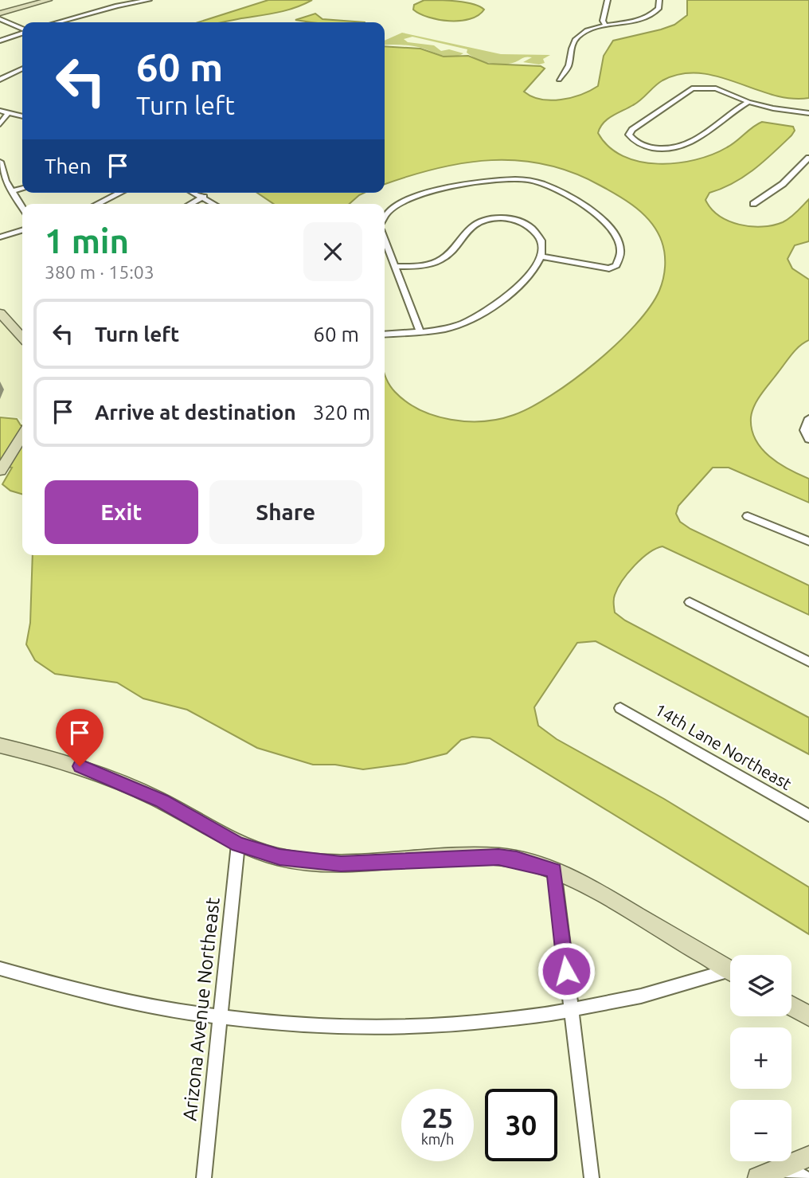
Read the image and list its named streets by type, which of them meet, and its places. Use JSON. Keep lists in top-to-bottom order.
{
  "streets": {
    "street": ["14th Lane Northeast", "Arizona Avenue Northeast"]
  },
  "page": {
    "turn": ["60 m", "Turn left"],
    "then": "Then",
    "heading": ["1 min", "380 m · 15:03"],
    "list": [
      {
        "name": "Turn left",
        "value": "60 m"
      },
      {
        "name": "Arrive at destination",
        "value": "320 m"
      }
    ],
    "buttons": ["Exit", "Share"],
    "map_buttons": ["+", "−"],
    "speed": "25 km/h",
    "limit": "30"
  }
}
